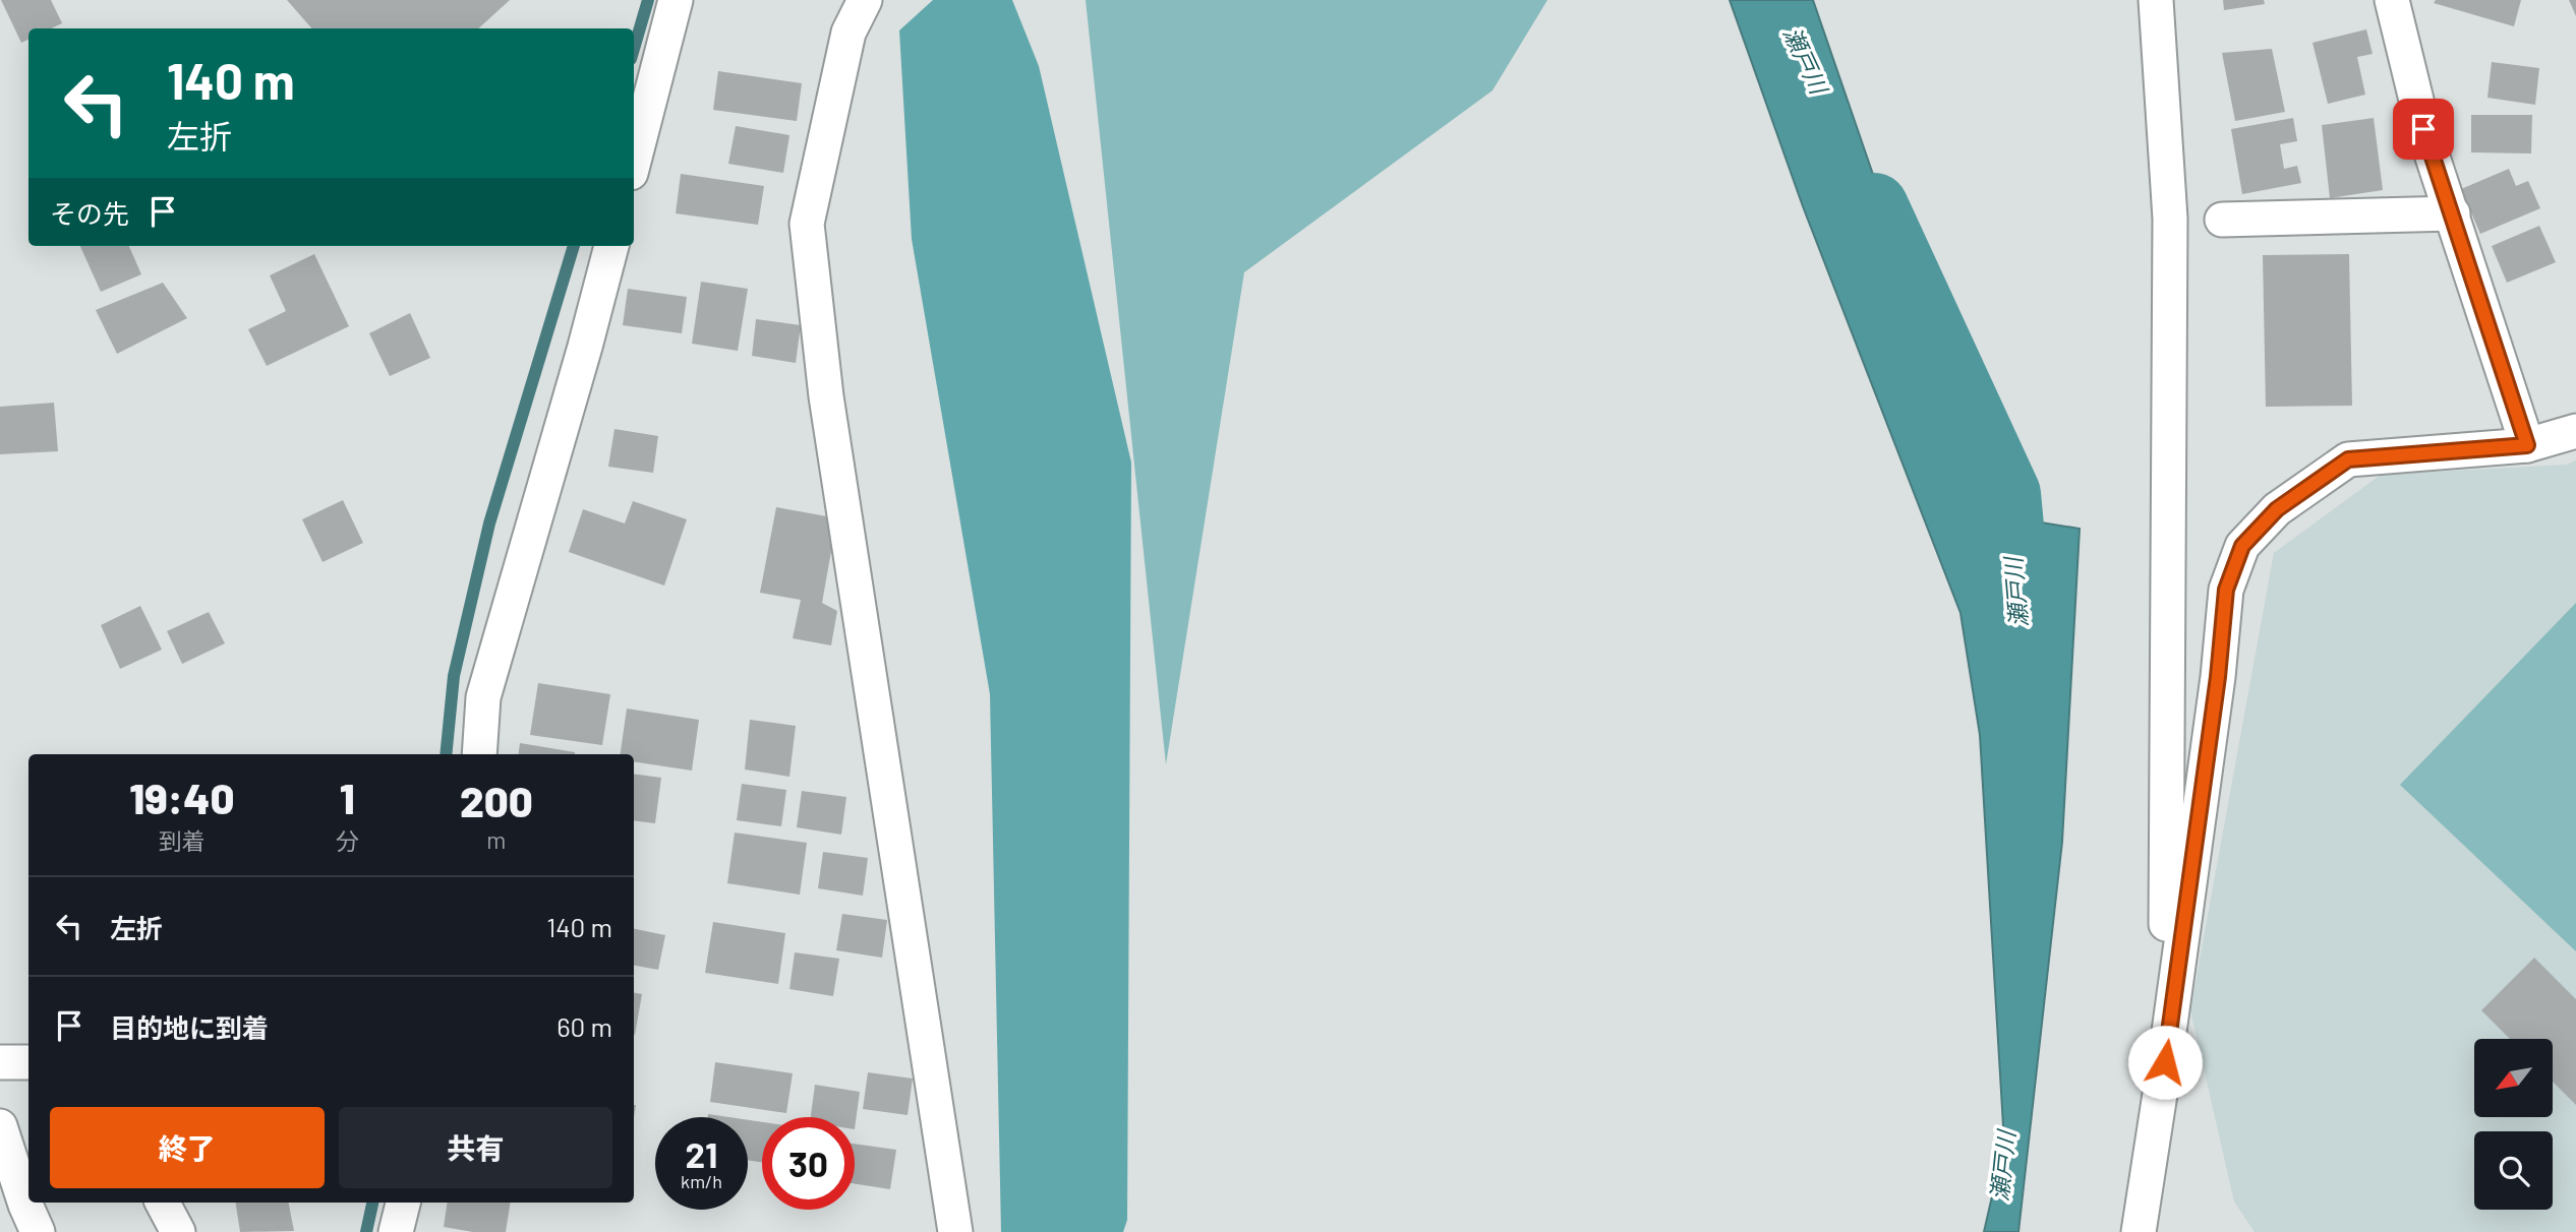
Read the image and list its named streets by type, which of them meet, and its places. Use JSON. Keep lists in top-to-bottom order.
{
  "water": ["瀬戸川"],
  "north": "bottom left",
  "page": {
    "turn": ["140 m", "左折"],
    "then": "その先",
    "eta": [
      "19:40",
      "到着",
      "1",
      "分",
      "200",
      "m"
    ],
    "list": [
      {
        "name": "左折",
        "value": "140 m"
      },
      {
        "name": "目的地に到着",
        "value": "60 m"
      }
    ],
    "buttons": ["終了", "共有"],
    "speed": "21 km/h",
    "limit": "30"
  }
}
